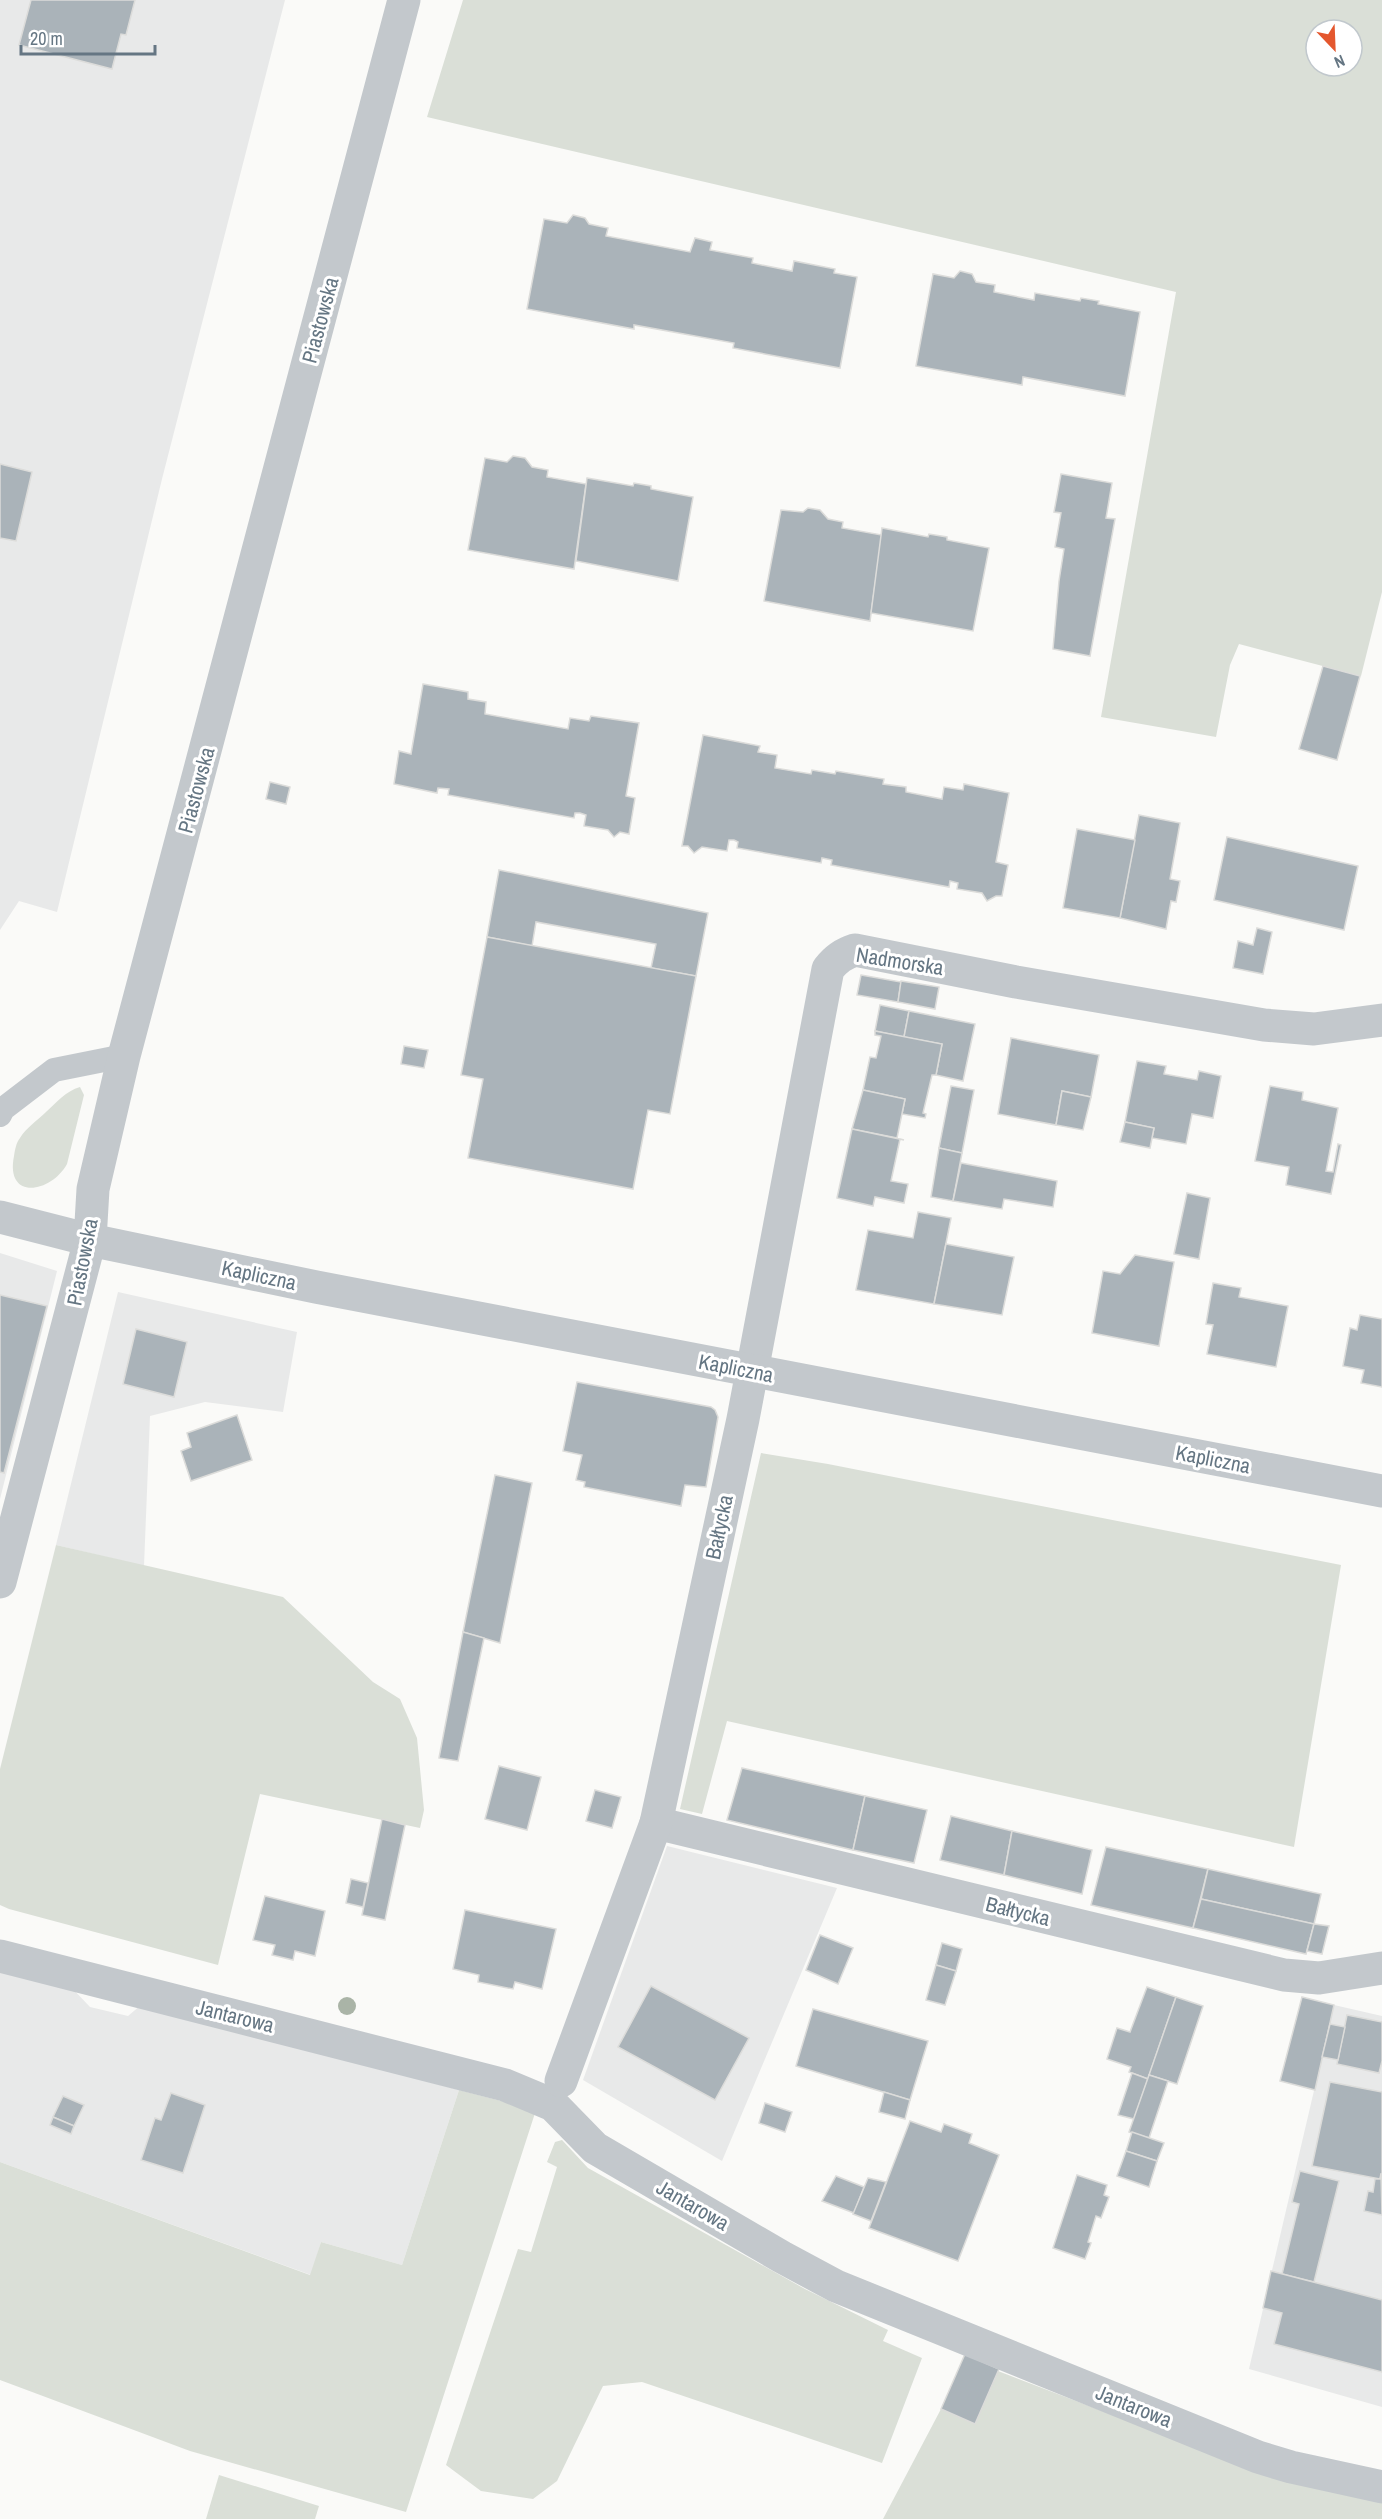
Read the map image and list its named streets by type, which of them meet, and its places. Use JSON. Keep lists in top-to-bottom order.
{
  "streets": {
    "street": [
      "Piastowska",
      "Nadmorska",
      "Kapliczna",
      "Bałtycka",
      "Jantarowa"
    ]
  },
  "crossings": [
    ["Piastowska", "Kapliczna"],
    ["Nadmorska", "Kapliczna"],
    ["Nadmorska", "Bałtycka"],
    ["Kapliczna", "Bałtycka"]
  ],
  "scale_bar": "20 m",
  "north": "bottom right"
}
